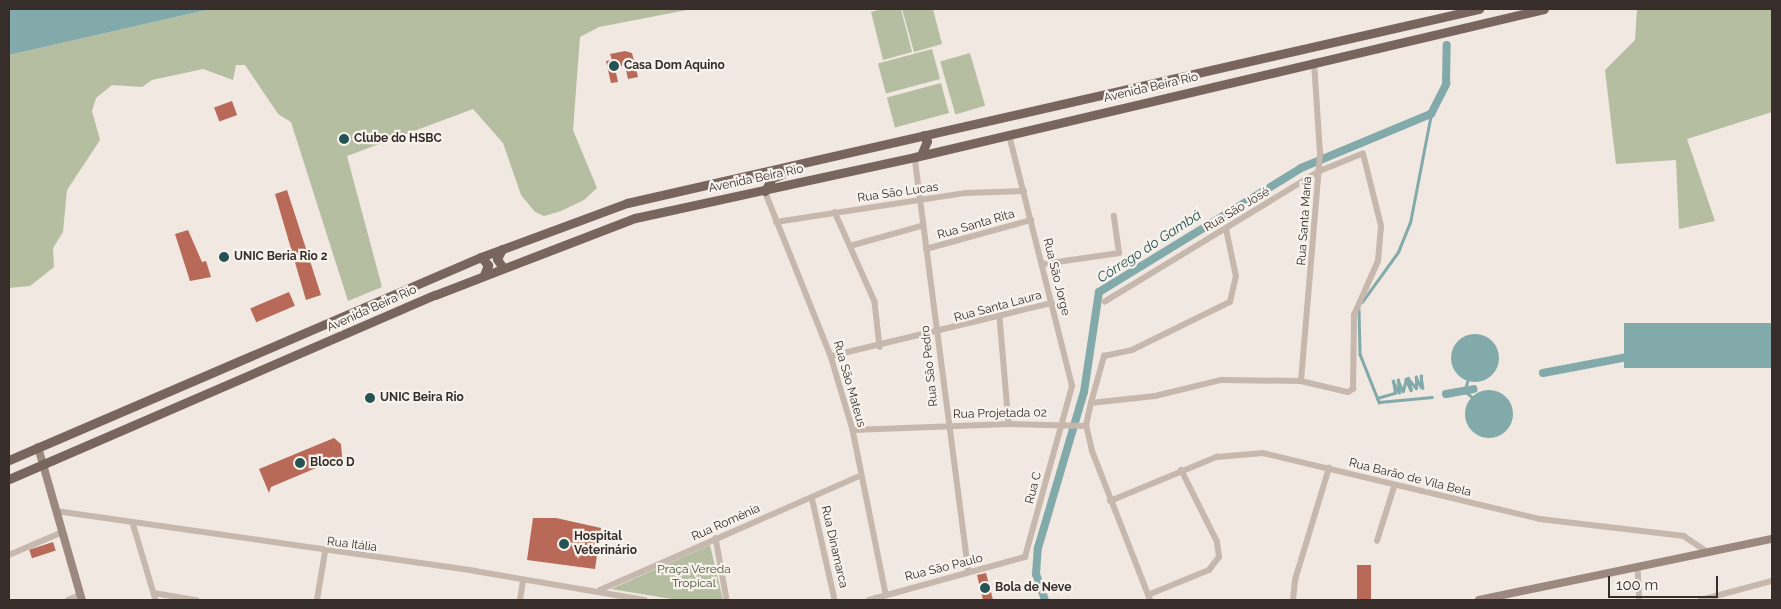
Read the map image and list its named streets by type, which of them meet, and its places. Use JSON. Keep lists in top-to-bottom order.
{
  "streets": {
    "main road": ["Avenida Beira Rio"],
    "street": [
      "Rua São Lucas",
      "Rua São José",
      "Rua Santa Maria",
      "Rua Santa Rita",
      "Rua São Jorge",
      "Rua Santa Laura",
      "Rua São Pedro",
      "Rua São Mateus",
      "Rua Projetada 02",
      "Rua Barão de Vila Bela",
      "Rua C",
      "Rua Romênia",
      "Rua Itália",
      "Rua Dinamarca",
      "Rua São Paulo"
    ]
  },
  "crossings": [
    ["Avenida Beira Rio", "Rua Santa Maria"],
    ["Avenida Beira Rio", "Rua São Jorge"],
    ["Avenida Beira Rio", "Rua São Pedro"],
    ["Avenida Beira Rio", "Rua São Mateus"],
    ["Rua São Lucas", "Rua São Jorge"],
    ["Rua São Lucas", "Rua São Pedro"],
    ["Rua São Lucas", "Rua São Mateus"],
    ["Rua São José", "Rua Santa Maria"],
    ["Rua Santa Rita", "Rua São Jorge"],
    ["Rua Santa Rita", "Rua São Pedro"],
    ["Rua São Jorge", "Rua Santa Laura"],
    ["Rua São Jorge", "Rua Projetada 02"],
    ["Rua São Jorge", "Rua C"],
    ["Rua Santa Laura", "Rua São Pedro"],
    ["Rua Santa Laura", "Rua São Mateus"],
    ["Rua São Pedro", "Rua Projetada 02"],
    ["Rua São Pedro", "Rua São Paulo"],
    ["Rua São Mateus", "Rua Projetada 02"],
    ["Rua São Mateus", "Rua Romênia"],
    ["Rua São Mateus", "Rua São Paulo"],
    ["Rua Projetada 02", "Rua C"],
    ["Rua C", "Rua São Paulo"],
    ["Rua Romênia", "Rua Itália"],
    ["Rua Romênia", "Rua Dinamarca"]
  ],
  "water": ["Córrego do Gambá"],
  "parks": ["Praça Vereda Tropical"],
  "places": [
    "Casa Dom Aquino",
    "Clube do HSBC",
    "UNIC Beria Rio 2",
    "UNIC Beira Rio",
    "Bloco D",
    "Hospital Veterinário",
    "Bola de Neve"
  ],
  "scale_bar": "100 m"
}
